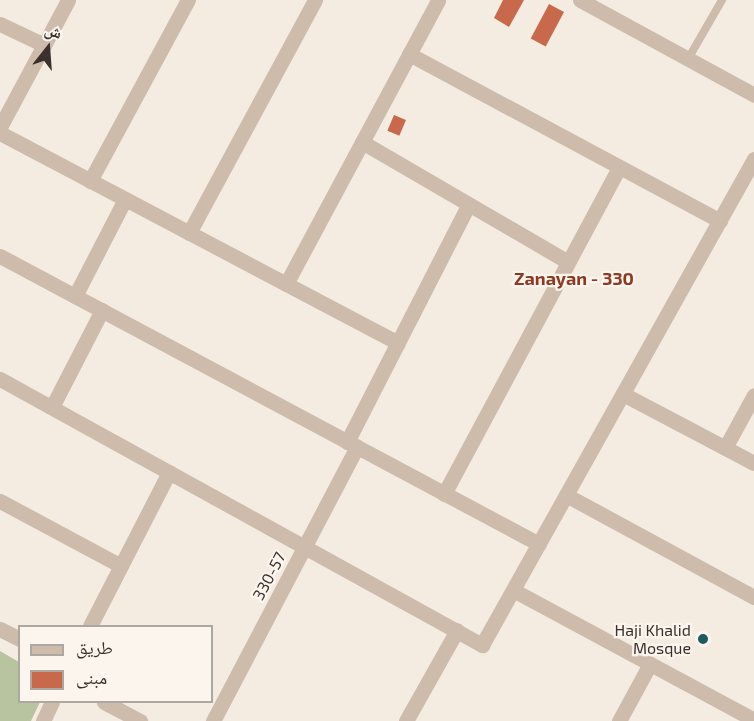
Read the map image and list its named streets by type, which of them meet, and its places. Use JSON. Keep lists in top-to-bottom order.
{
  "streets": {
    "street": ["330-57"]
  },
  "districts": ["Zanayan - 330"],
  "places": ["Haji Khalid Mosque"],
  "legend": ["طريق", "مبنى"],
  "north": "top"
}
